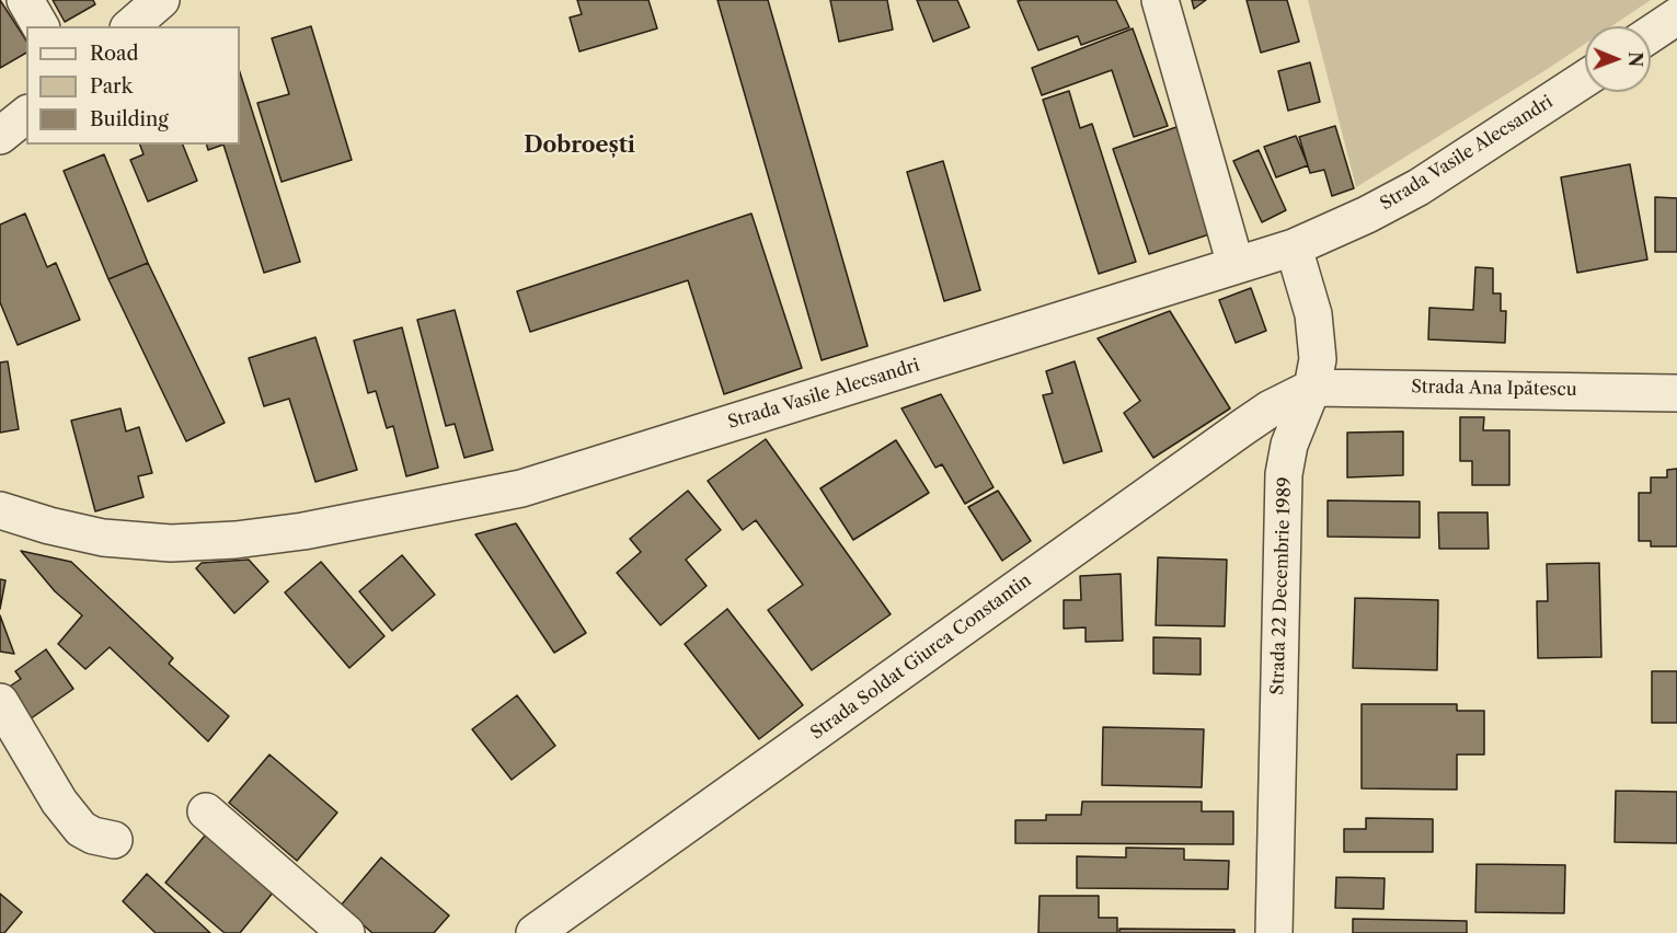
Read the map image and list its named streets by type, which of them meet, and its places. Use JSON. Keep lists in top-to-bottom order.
{
  "streets": {
    "street": [
      "Strada Vasile Alecsandri",
      "Strada Ana Ipătescu",
      "Strada 22 Decembrie 1989",
      "Strada Soldat Giurca Constantin"
    ]
  },
  "crossings": [
    ["Strada Vasile Alecsandri", "Strada 22 Decembrie 1989"],
    ["Strada Ana Ipătescu", "Strada 22 Decembrie 1989"],
    ["Strada Ana Ipătescu", "Strada Soldat Giurca Constantin"],
    ["Strada 22 Decembrie 1989", "Strada Soldat Giurca Constantin"]
  ],
  "districts": ["Dobroești"],
  "legend": ["Road", "Park", "Building"],
  "north": "right"
}
